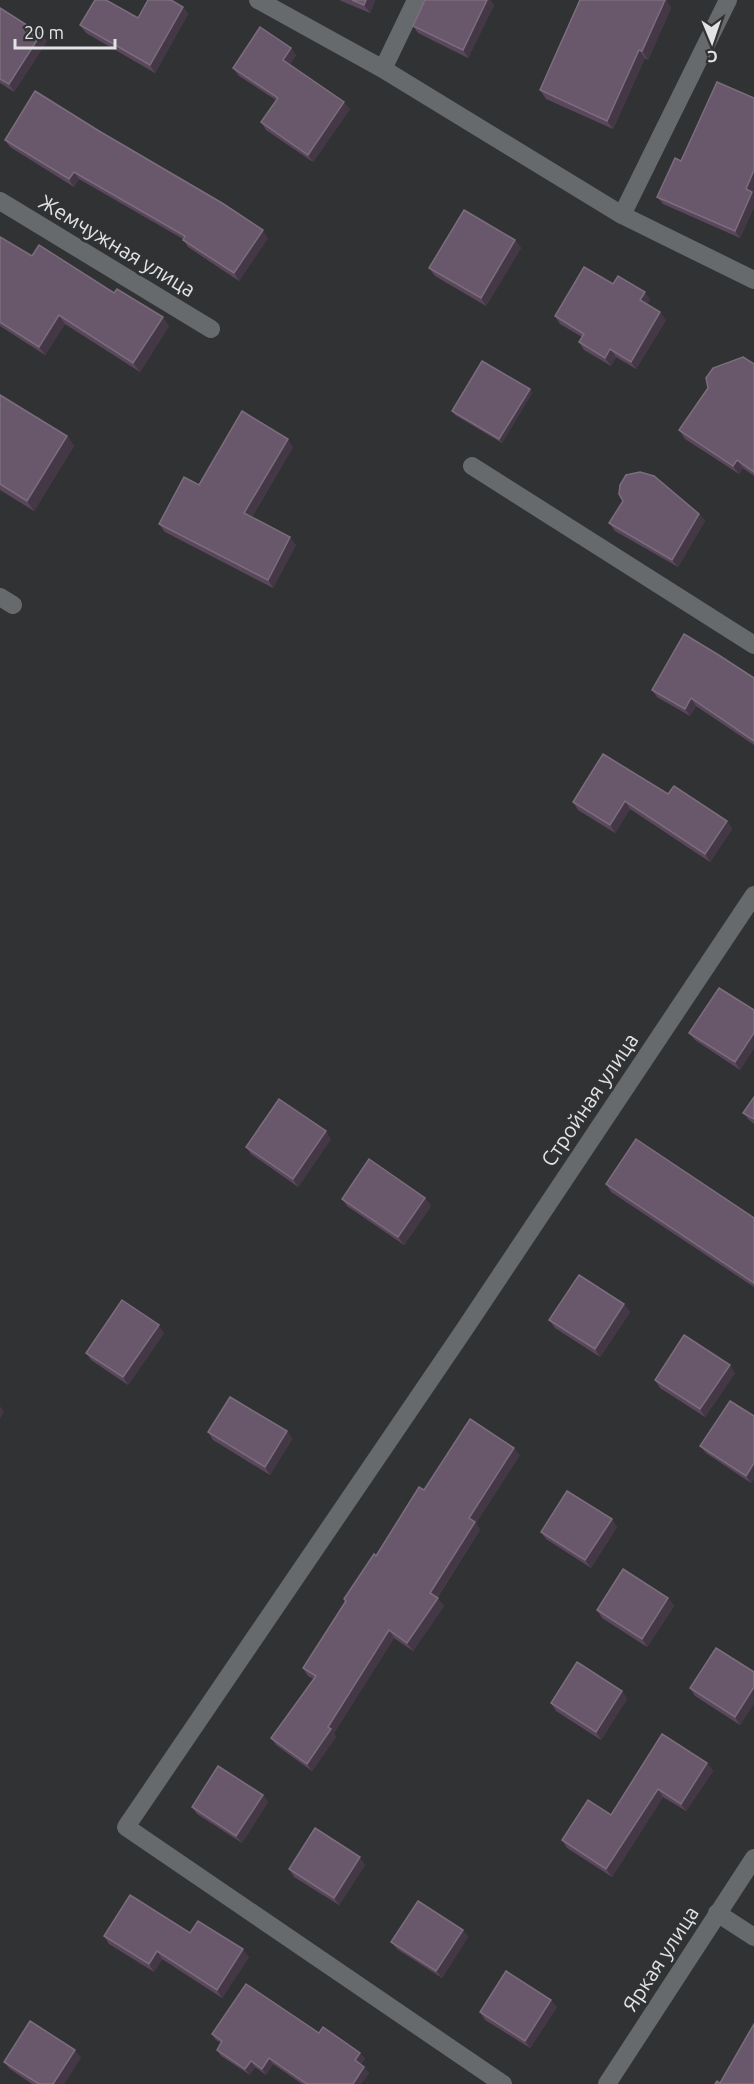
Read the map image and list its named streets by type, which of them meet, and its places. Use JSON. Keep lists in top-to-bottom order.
{
  "streets": {
    "street": ["Жемчужная улица", "Стройная улица", "Яркая улица"]
  },
  "scale_bar": "20 m",
  "north": "bottom"
}
